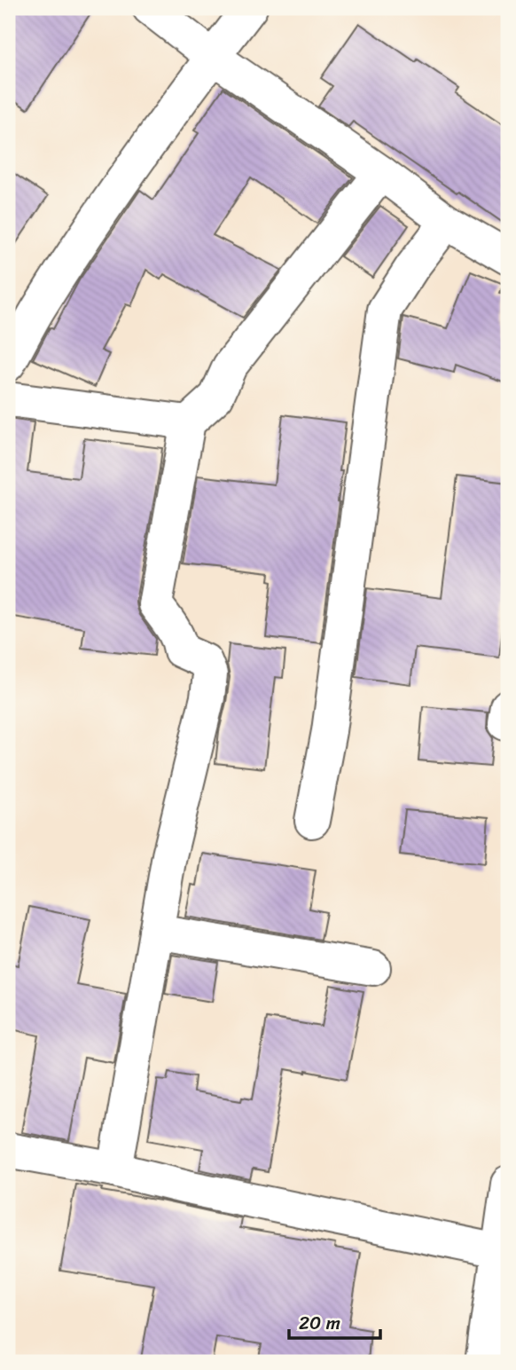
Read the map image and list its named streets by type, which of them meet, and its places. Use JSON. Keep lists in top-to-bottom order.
{
  "scale_bar": "20 m"
}
